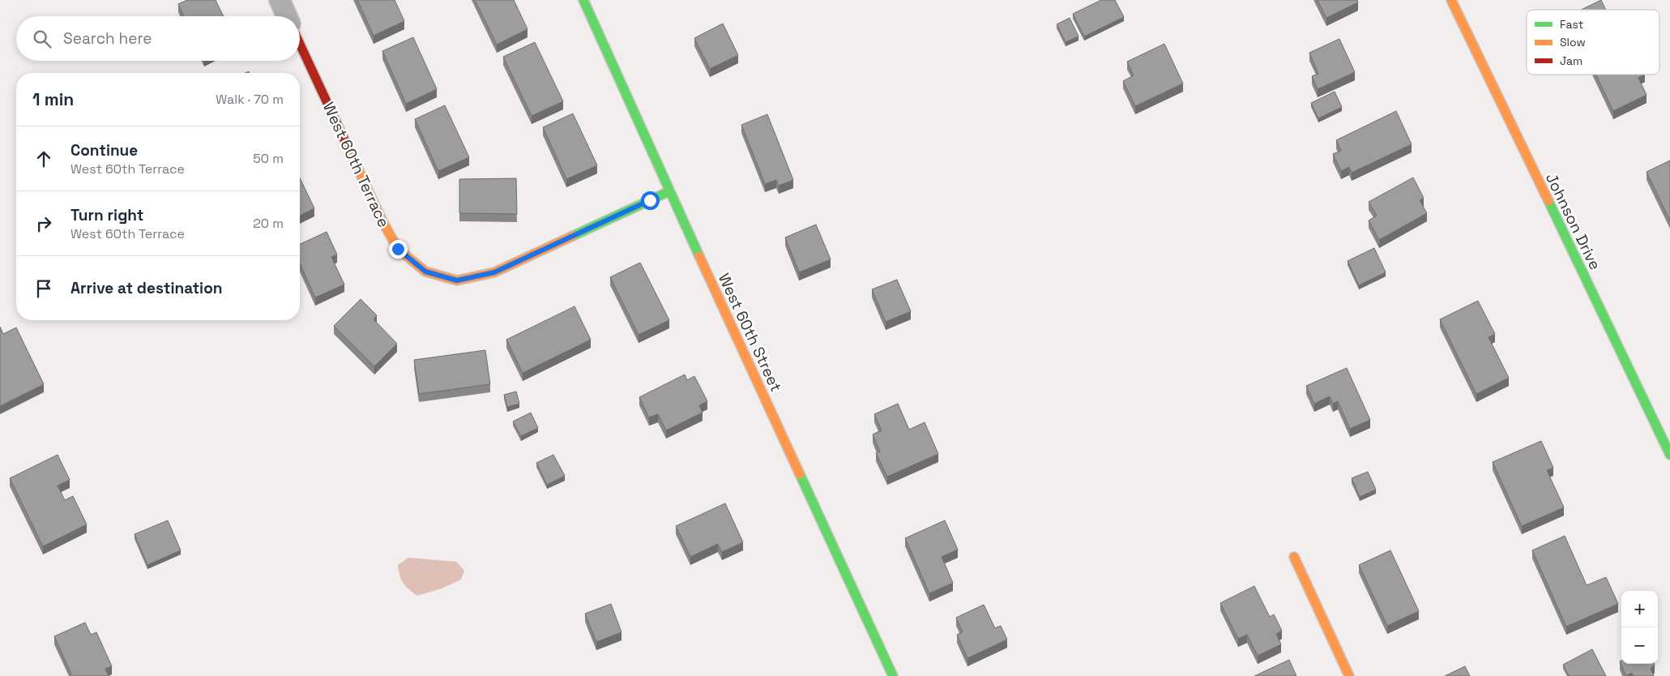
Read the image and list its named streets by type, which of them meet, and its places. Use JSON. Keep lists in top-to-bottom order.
{
  "streets": {
    "street": ["West 60th Terrace", "Johnson Drive", "West 60th Street"]
  },
  "crossings": [
    ["West 60th Terrace", "West 60th Street"]
  ],
  "legend": ["Fast", "Slow", "Jam"],
  "page": {
    "search": "Search here",
    "heading": ["1 min", "Walk · 70 m"],
    "list": [
      ["Continue", "West 60th Terrace", "50 m"],
      ["Turn right", "West 60th Terrace", "20 m"],
      "Arrive at destination"
    ],
    "map_buttons": ["+", "−"]
  }
}
